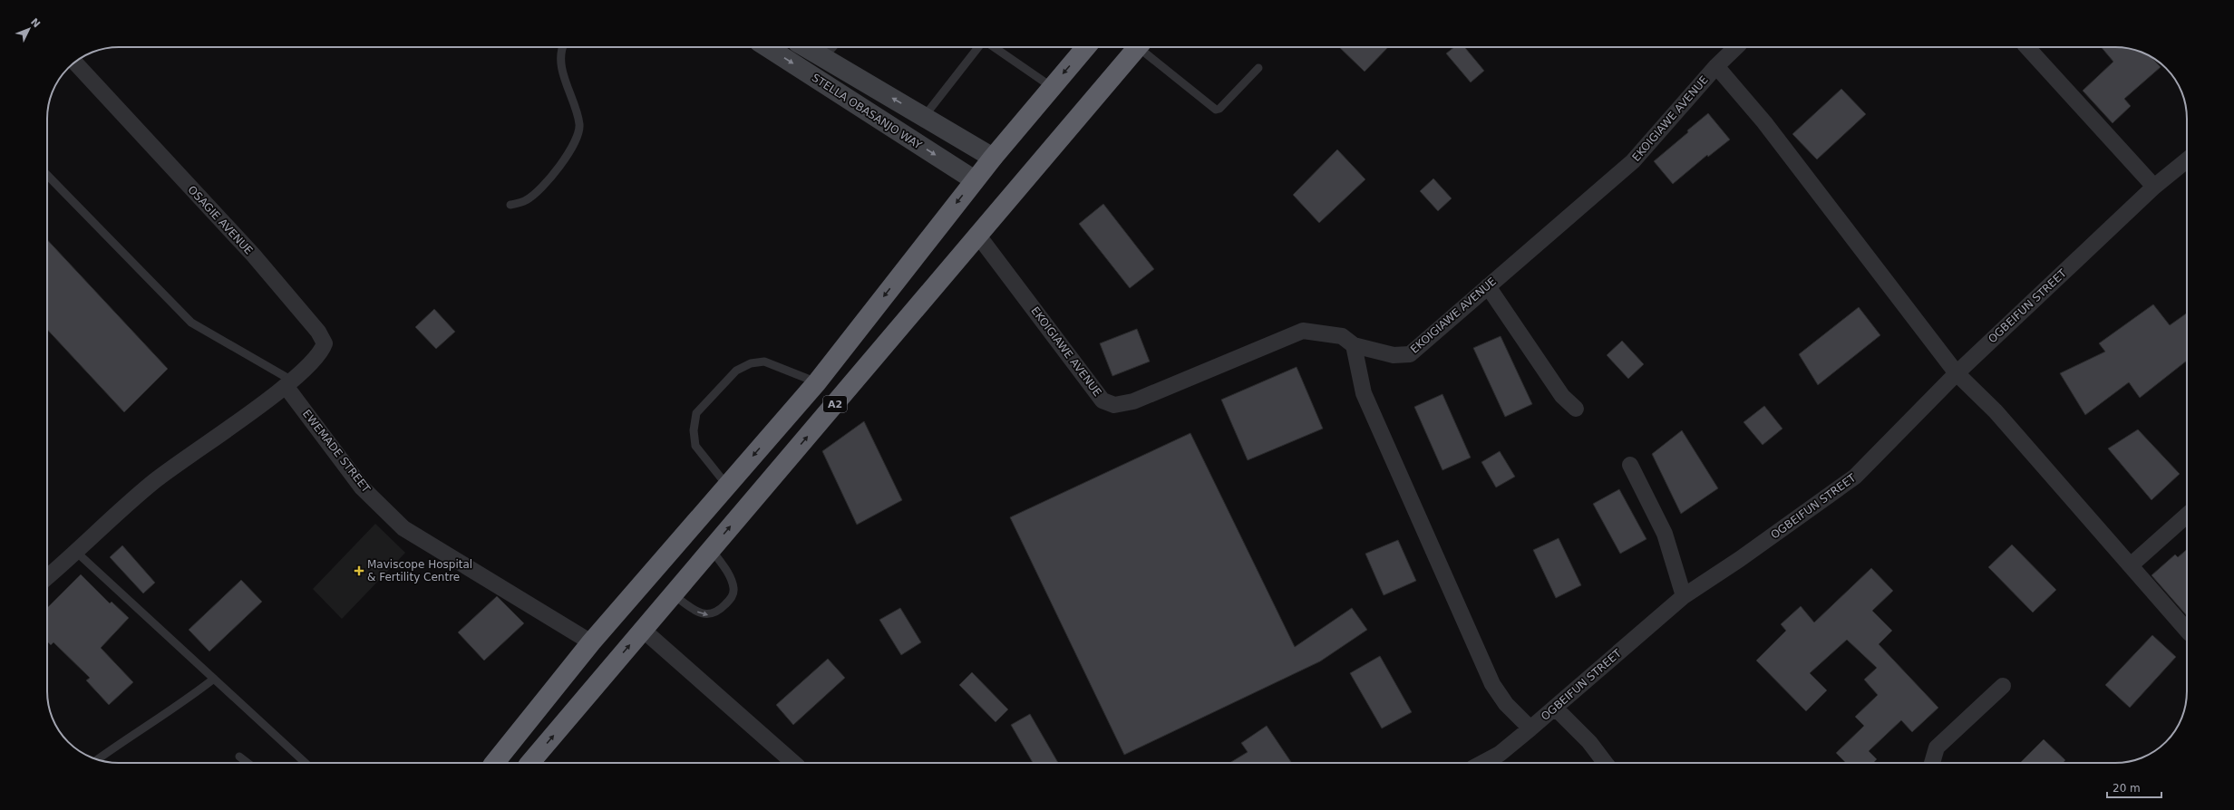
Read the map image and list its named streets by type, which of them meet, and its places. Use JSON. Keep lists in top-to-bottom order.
{
  "streets": {
    "highway": ["A2"],
    "street": [
      "STELLA OBASANJO WAY",
      "EKOIGIAWE AVENUE",
      "OSAGIE AVENUE",
      "OGBEIFUN STREET",
      "EWEMADE STREET"
    ]
  },
  "crossings": [
    ["STELLA OBASANJO WAY", "A2"],
    ["EKOIGIAWE AVENUE", "A2"],
    ["OSAGIE AVENUE", "EWEMADE STREET"],
    ["A2", "EWEMADE STREET"]
  ],
  "places": {
    "health": ["Maviscope Hospital & Fertility Centre"]
  },
  "scale_bar": "20 m",
  "north": "top right"
}
